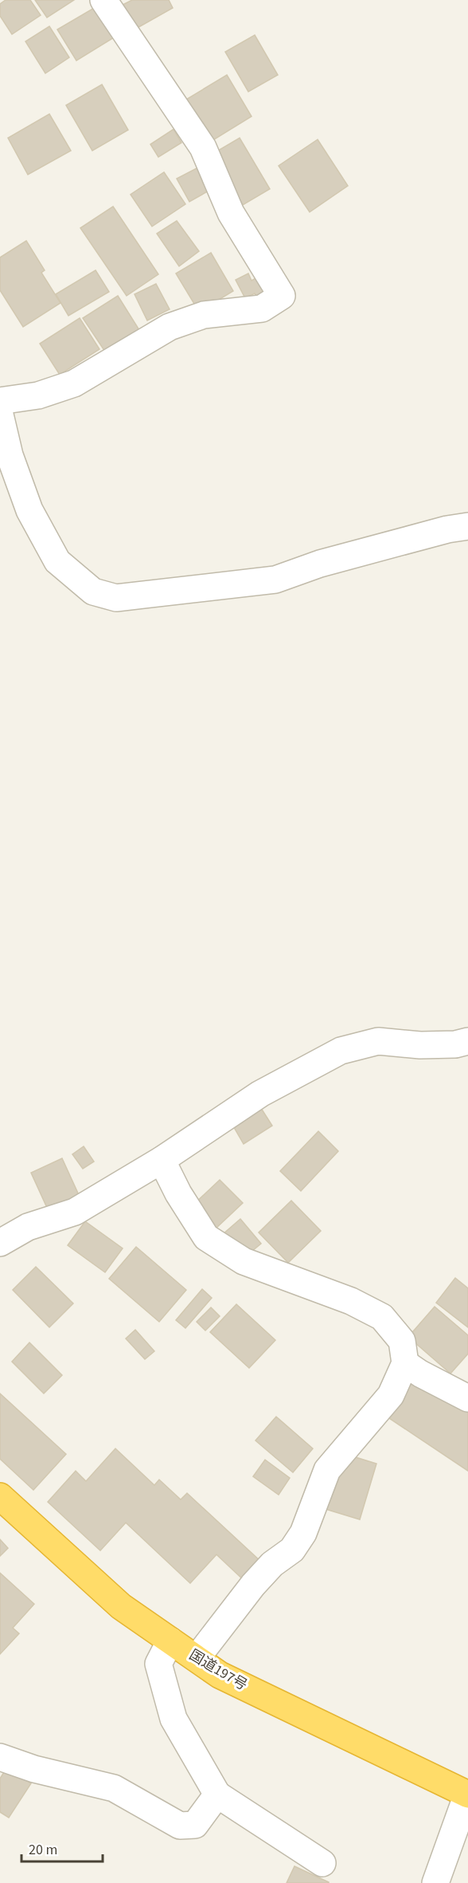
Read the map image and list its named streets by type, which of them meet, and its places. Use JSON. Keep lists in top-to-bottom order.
{
  "streets": {
    "highway": ["国道197号"]
  },
  "scale_bar": "20 m"
}
